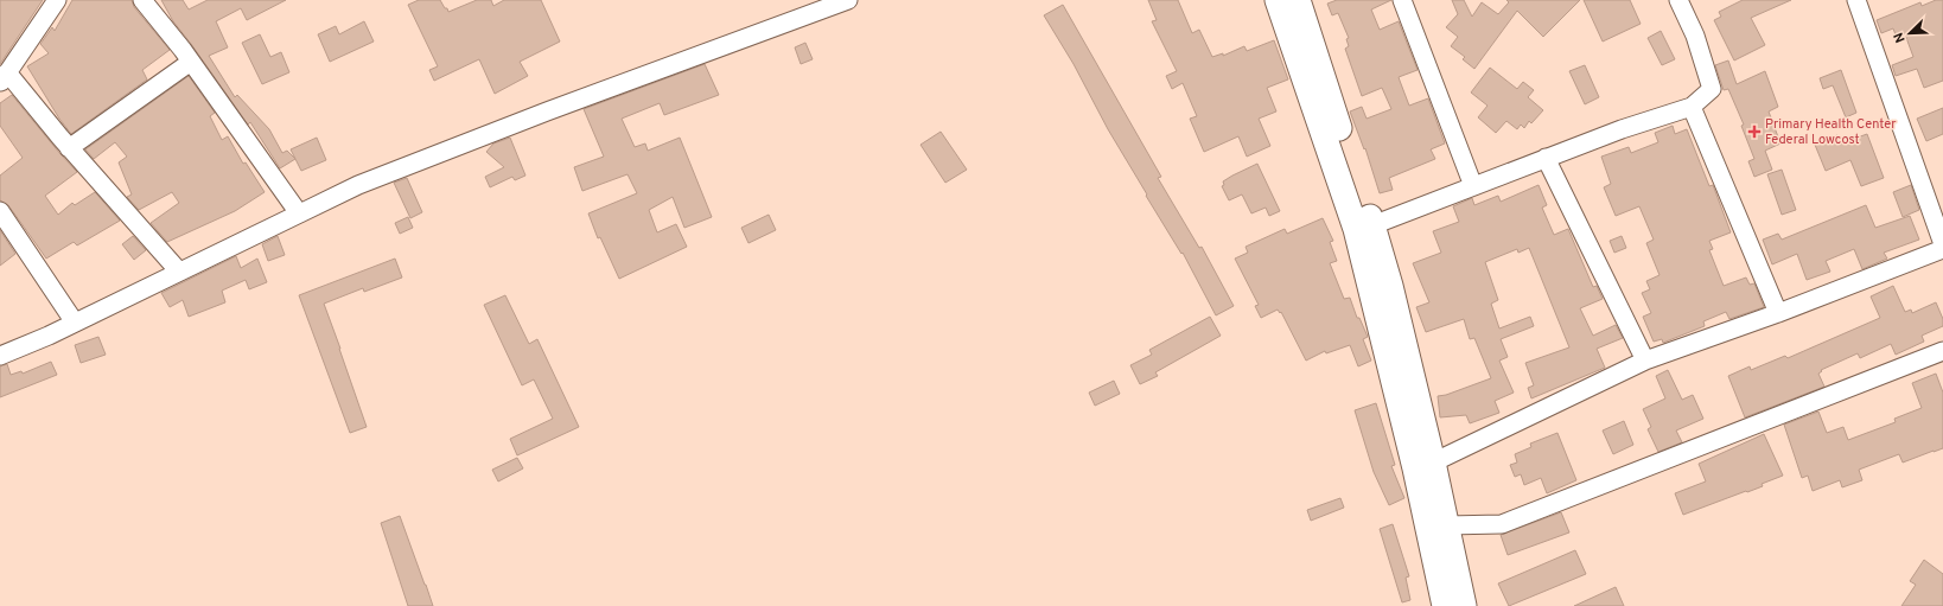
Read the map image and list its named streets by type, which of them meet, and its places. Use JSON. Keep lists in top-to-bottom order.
{
  "places": {
    "health": ["Primary Health Center Federal Lowcost"]
  },
  "north": "bottom left"
}
